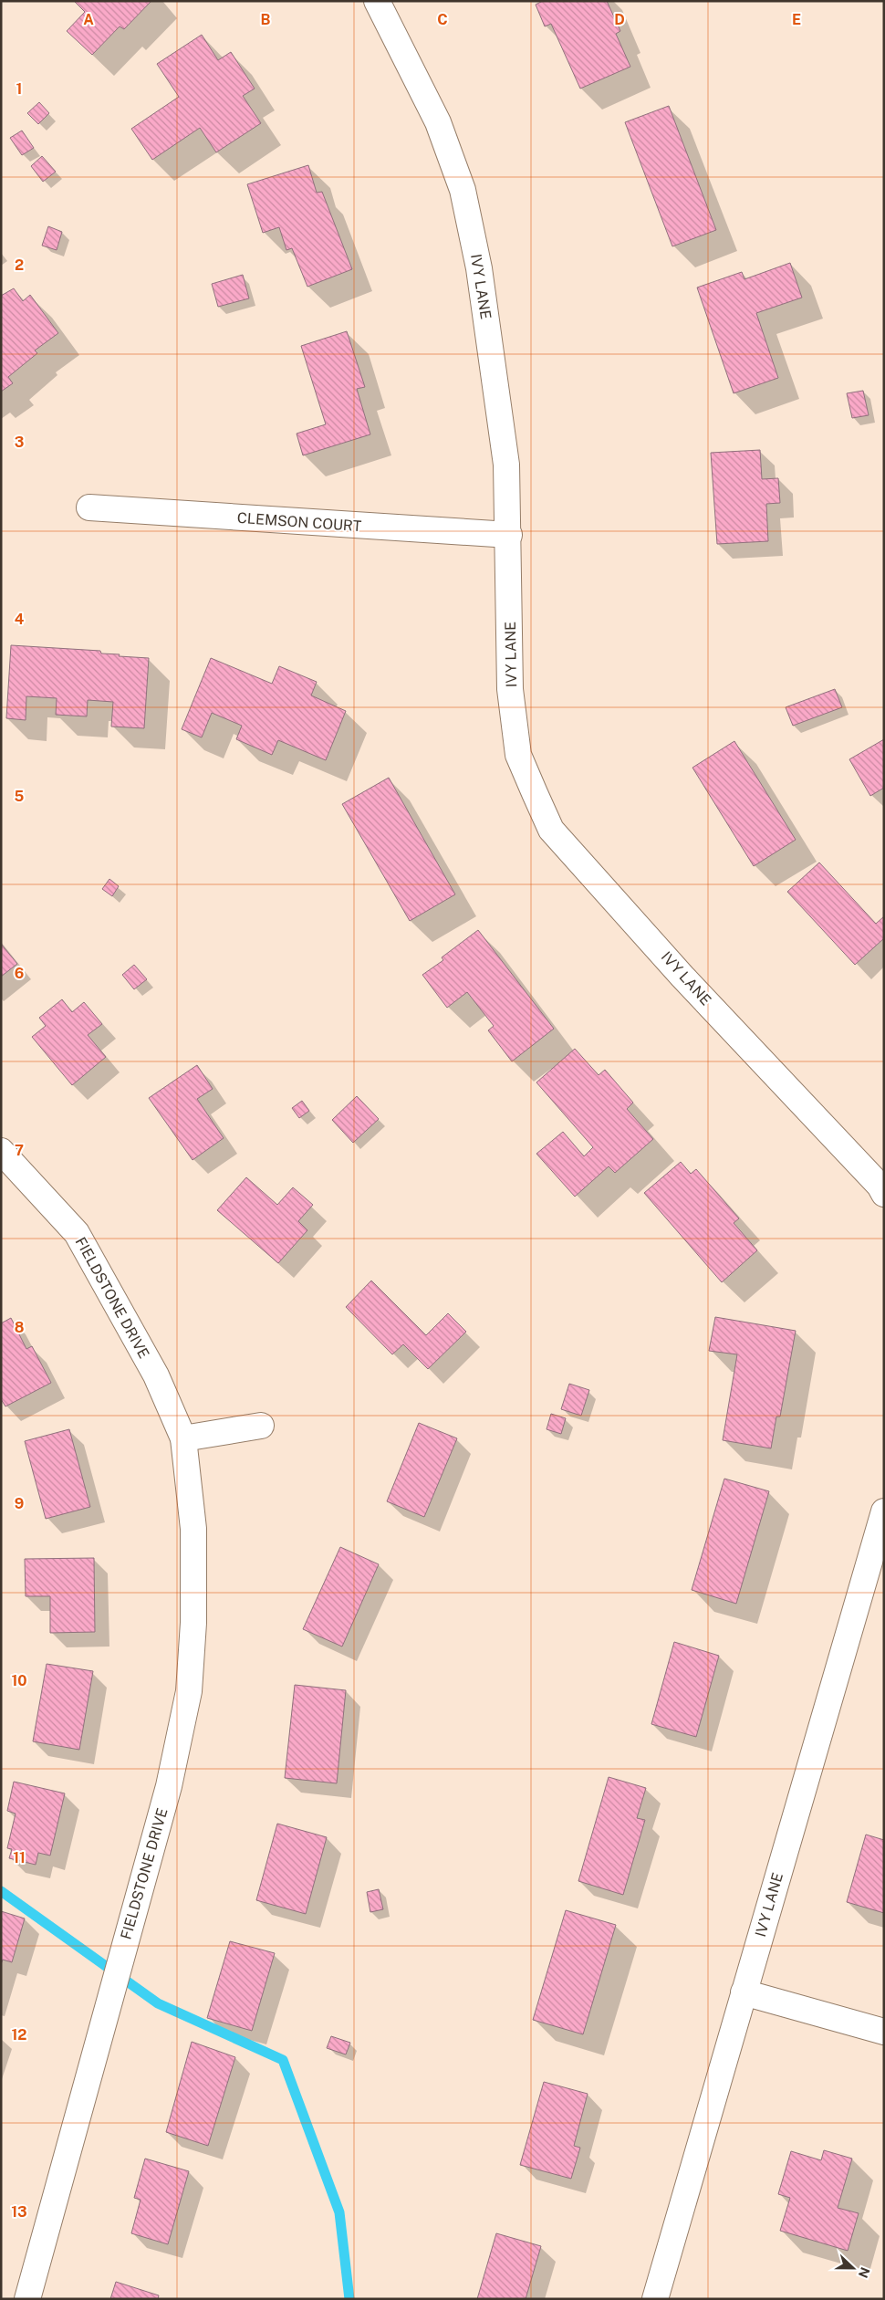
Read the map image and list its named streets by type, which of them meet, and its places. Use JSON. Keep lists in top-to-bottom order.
{
  "streets": {
    "street": ["IVY LANE", "CLEMSON COURT", "FIELDSTONE DRIVE"]
  },
  "crossings": [
    ["IVY LANE", "CLEMSON COURT"]
  ],
  "north": "right",
  "grid": {
    "columns": [
      "A",
      "B",
      "C",
      "D",
      "E"
    ],
    "rows": [
      "1",
      "2",
      "3",
      "4",
      "5",
      "6",
      "7",
      "8",
      "9",
      "10",
      "11",
      "12",
      "13"
    ]
  }
}
